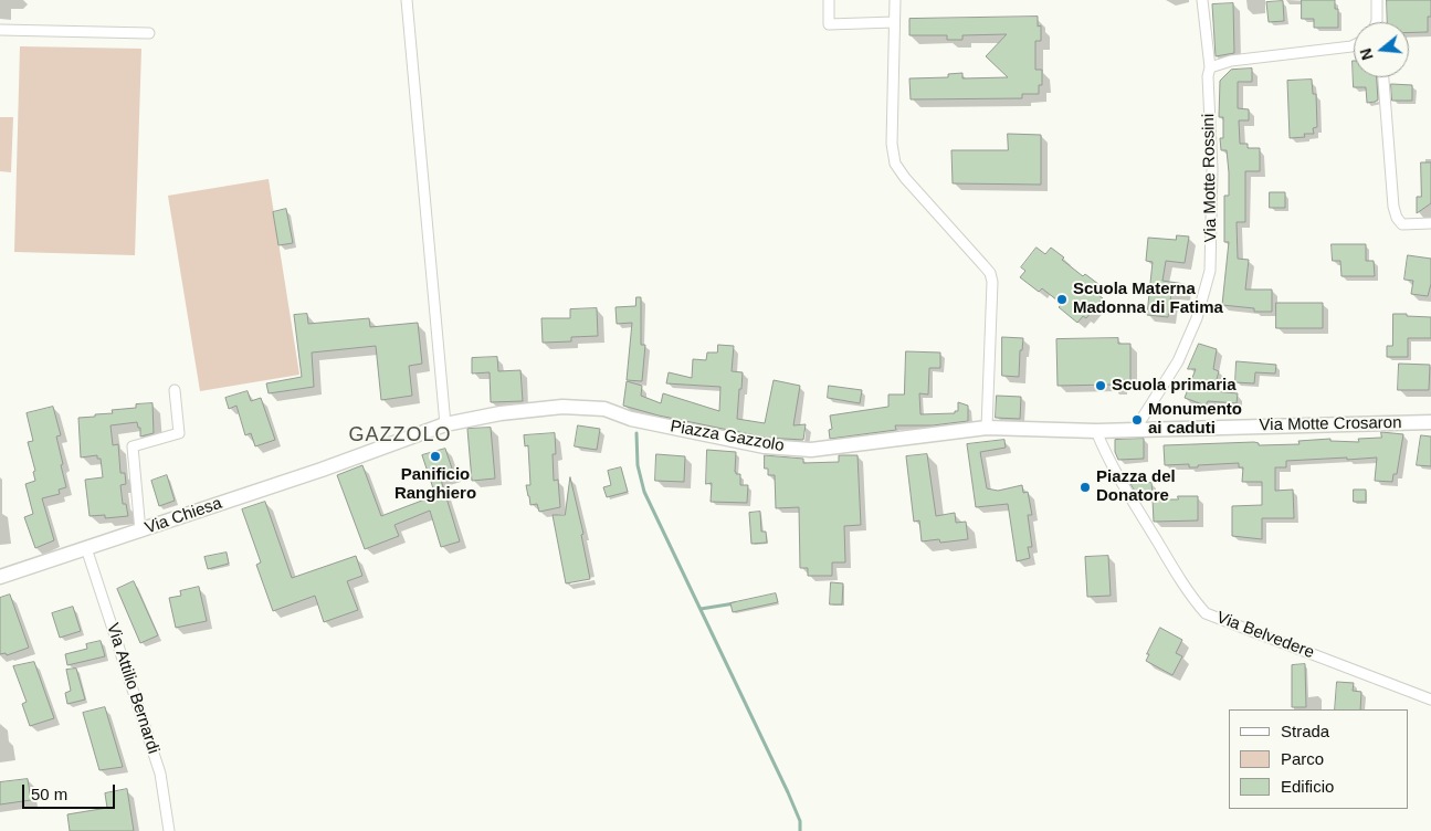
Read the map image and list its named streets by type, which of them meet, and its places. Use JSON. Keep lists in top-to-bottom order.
{
  "streets": {
    "street": [
      "Via Motte Rossini",
      "Via Motte Crosaron",
      "Piazza Gazzolo",
      "Via Chiesa",
      "Via Belvedere",
      "Via Attilio Bernardi"
    ]
  },
  "crossings": [
    ["Via Motte Rossini", "Via Motte Crosaron"],
    ["Via Motte Crosaron", "Piazza Gazzolo"],
    ["Via Motte Crosaron", "Via Belvedere"],
    ["Piazza Gazzolo", "Via Chiesa"],
    ["Piazza Gazzolo", "Via Belvedere"],
    ["Via Chiesa", "Via Attilio Bernardi"]
  ],
  "districts": ["GAZZOLO"],
  "places": [
    "Scuola Materna Madonna di Fatima",
    "Scuola primaria",
    "Monumento ai caduti",
    "Panificio Ranghiero",
    "Piazza del Donatore"
  ],
  "legend": ["Strada", "Parco", "Edificio"],
  "scale_bar": "50 m",
  "north": "left"
}
